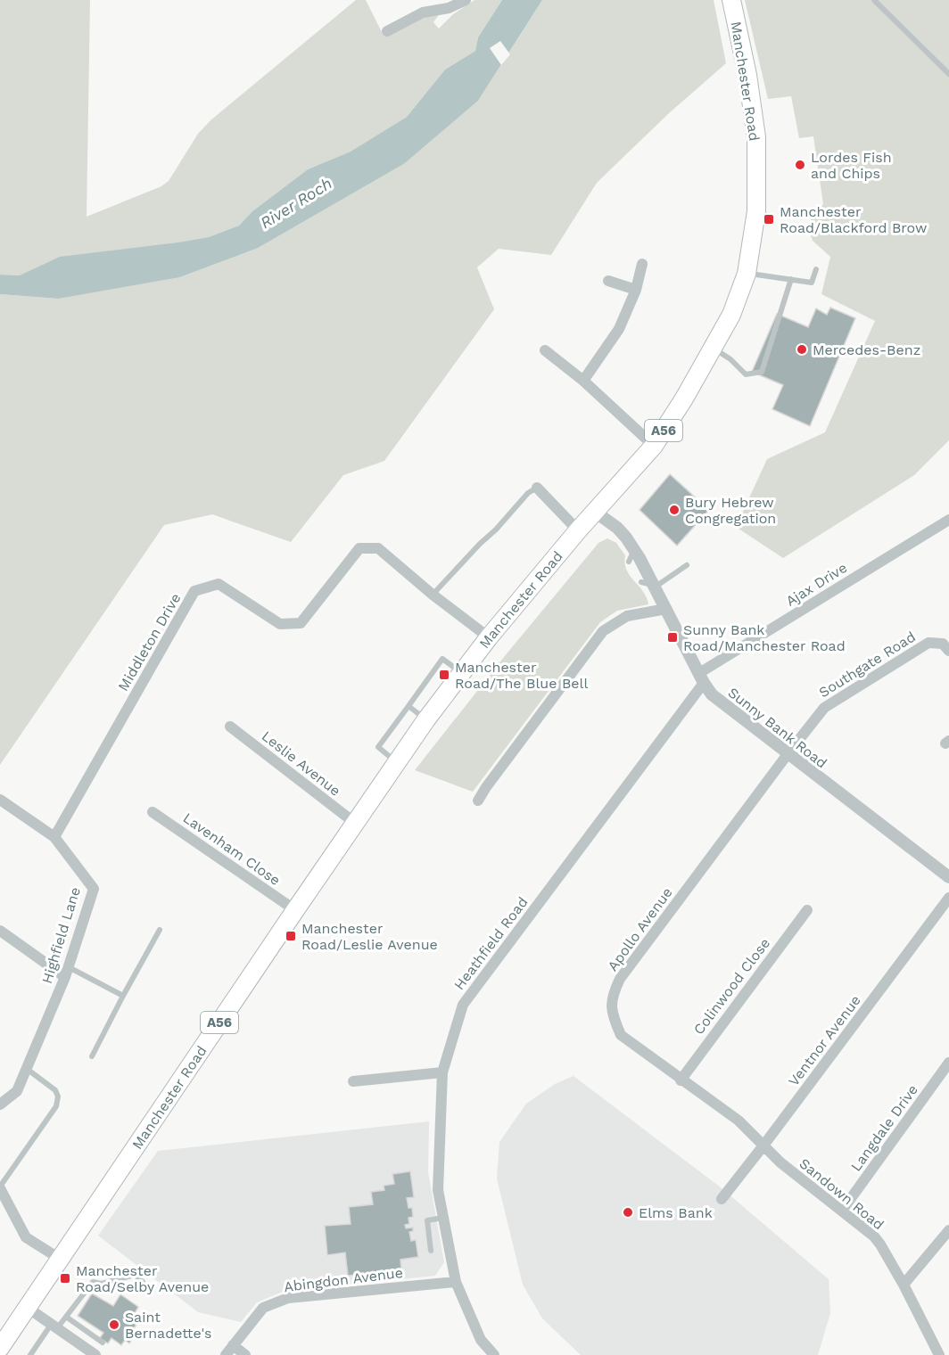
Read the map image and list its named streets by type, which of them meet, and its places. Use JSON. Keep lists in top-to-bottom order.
{
  "streets": {
    "highway": ["Manchester Road", "A56"],
    "street": [
      "Ajax Drive",
      "Middleton Drive",
      "Southgate Road",
      "Sunny Bank Road",
      "Leslie Avenue",
      "Lavenham Close",
      "Apollo Avenue",
      "Highfield Lane",
      "Heathfield Road",
      "Colinwood Close",
      "Ventnor Avenue",
      "Langdale Drive",
      "Sandown Road",
      "Abingdon Avenue"
    ]
  },
  "crossings": [
    ["Manchester Road", "A56"],
    ["Manchester Road", "Middleton Drive"],
    ["Manchester Road", "Sunny Bank Road"],
    ["Manchester Road", "Leslie Avenue"],
    ["Manchester Road", "Lavenham Close"],
    ["Ajax Drive", "Sunny Bank Road"],
    ["Ajax Drive", "Heathfield Road"],
    ["Middleton Drive", "Highfield Lane"],
    ["Southgate Road", "Sunny Bank Road"],
    ["Southgate Road", "Apollo Avenue"],
    ["Sunny Bank Road", "Apollo Avenue"],
    ["Sunny Bank Road", "Heathfield Road"],
    ["Apollo Avenue", "Colinwood Close"],
    ["Apollo Avenue", "Ventnor Avenue"],
    ["Apollo Avenue", "Sandown Road"],
    ["Heathfield Road", "Abingdon Avenue"],
    ["Ventnor Avenue", "Sandown Road"],
    ["Langdale Drive", "Sandown Road"]
  ],
  "water": ["River Roch"],
  "places": {
    "other": [
      "Lordes Fish and Chips",
      "Mercedes-Benz",
      "Bury Hebrew Congregation",
      "Elms Bank",
      "Saint Bernadette's"
    ],
    "transit": [
      "Manchester Road/Blackford Brow",
      "Sunny Bank Road/Manchester Road",
      "Manchester Road/The Blue Bell",
      "Manchester Road/Leslie Avenue",
      "Manchester Road/Selby Avenue"
    ]
  }
}
